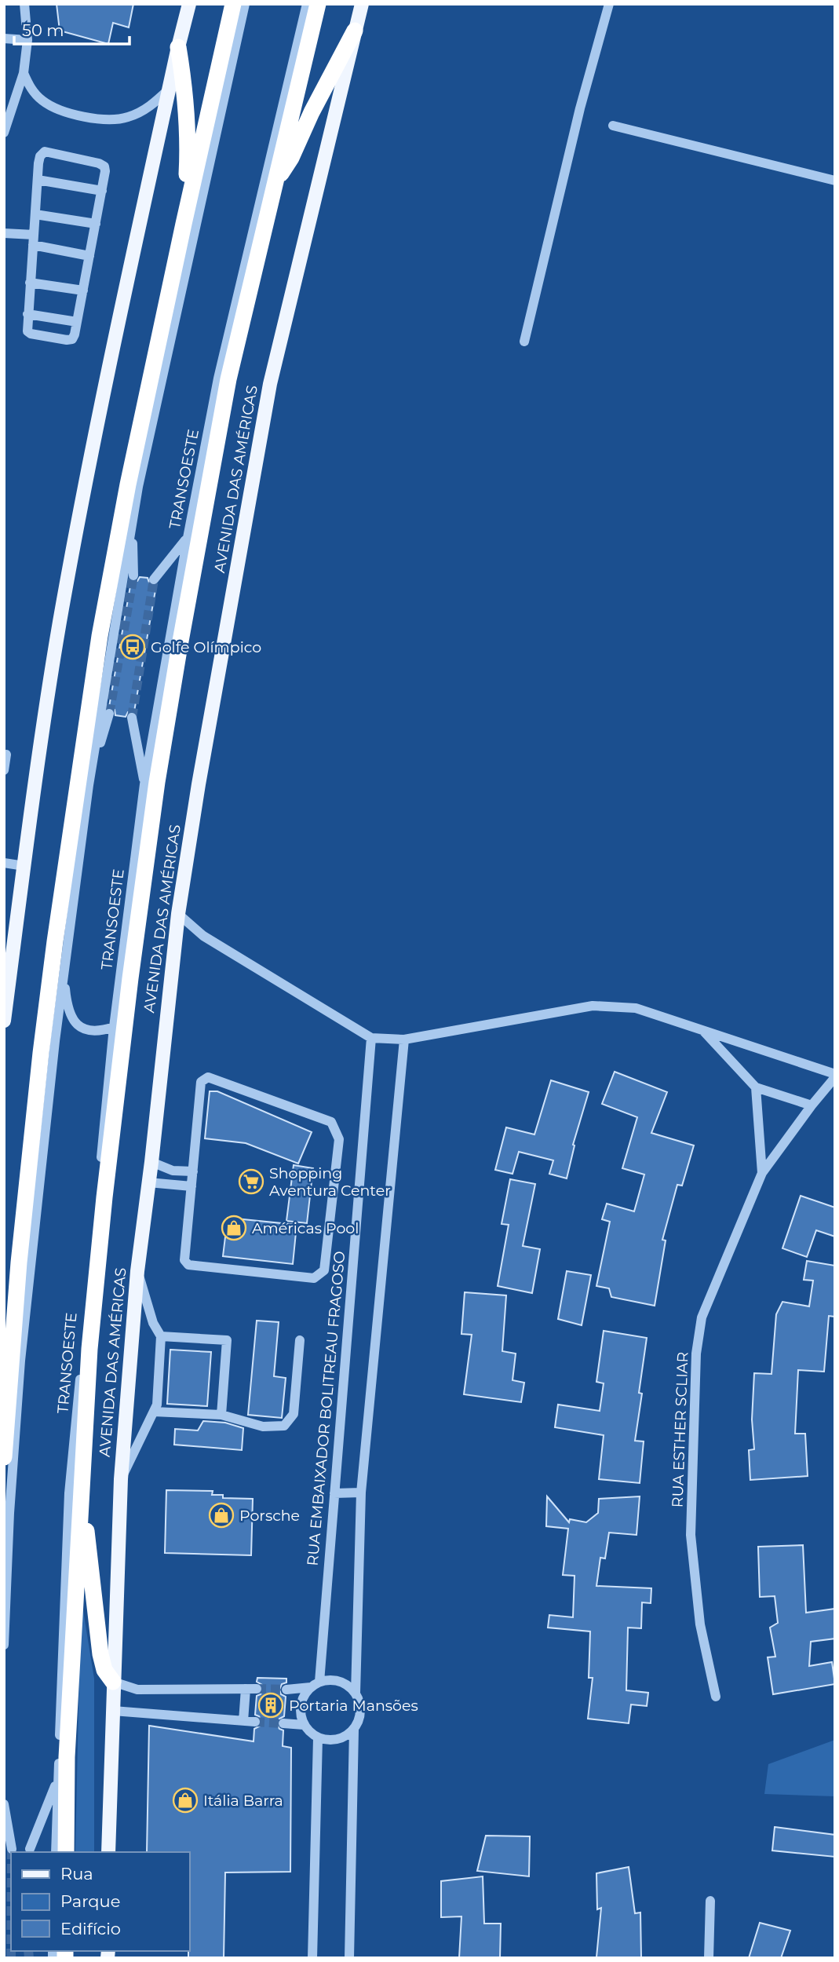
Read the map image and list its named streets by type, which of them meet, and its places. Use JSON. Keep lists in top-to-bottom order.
{
  "streets": {
    "highway": ["AVENIDA DAS AMÉRICAS"],
    "street": ["TRANSOESTE", "RUA EMBAIXADOR BOLITREAU FRAGOSO", "RUA ESTHER SCLIAR"]
  },
  "places": {
    "bus stop": ["Golfe Olímpico"],
    "supermarket": ["Shopping Aventura Center"],
    "shop": ["Américas Pool", "Porsche", "Itália Barra"],
    "building": ["Portaria Mansões"]
  },
  "legend": ["Rua", "Parque", "Edifício"],
  "scale_bar": "50 m"
}
